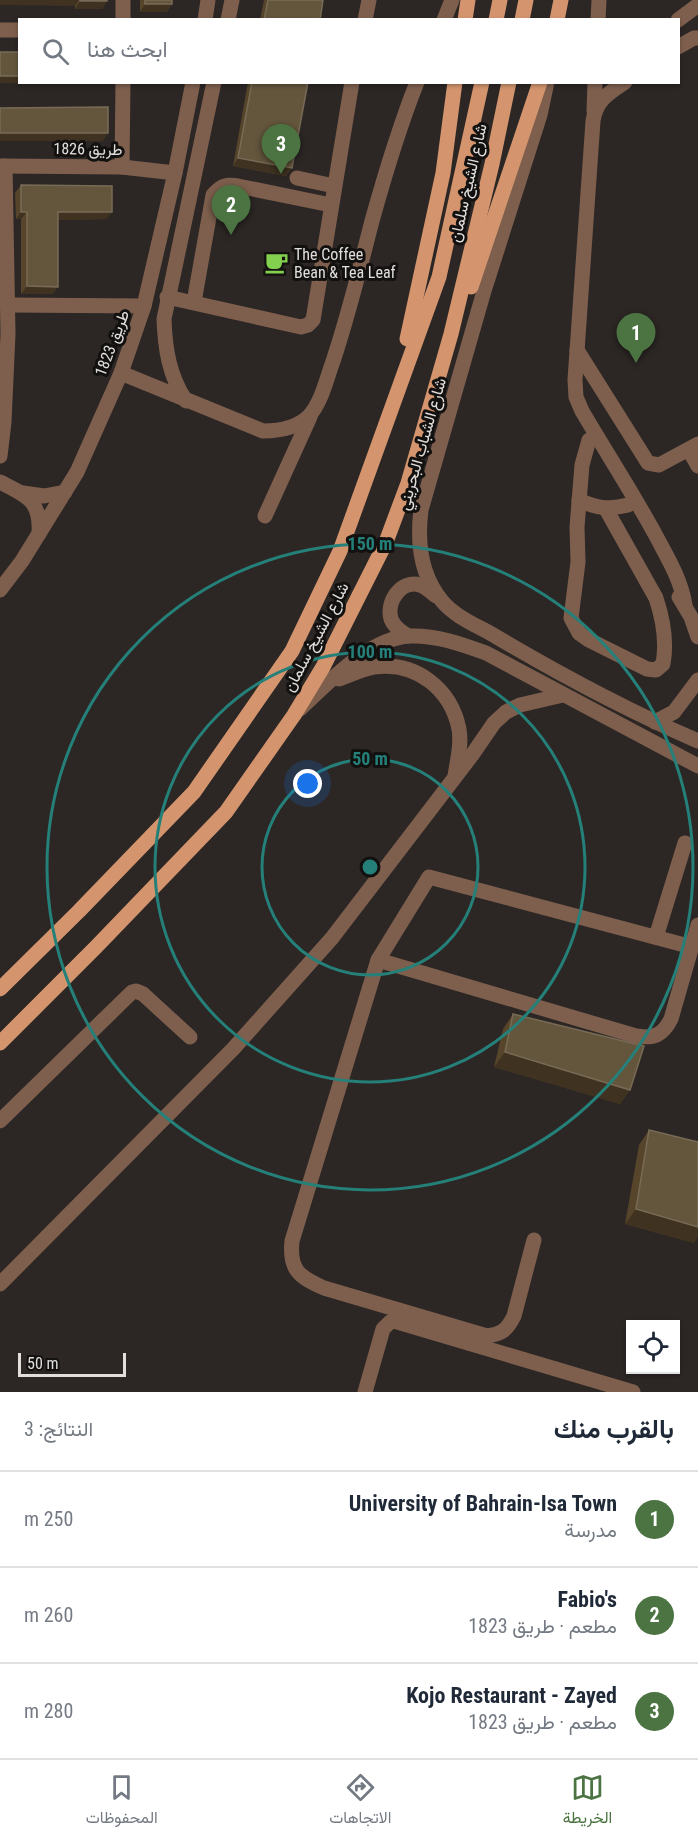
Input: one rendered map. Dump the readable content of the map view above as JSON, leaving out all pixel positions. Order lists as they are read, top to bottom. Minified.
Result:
{"streets":{"main road":["شارع الشيخ سلمان"],"street":["طريق 1826","طريق 1823","شارع الشباب البحريني"]},"crossings":[["طريق 1826","طريق 1823"]],"places":{"cafe":["The Coffee Bean & Tea Leaf"]},"scale_bar":"50 m","page":{"search":"ابحث هنا","pins":["3","2","1"],"scale":"50 m","heading":["بالقرب منك","النتائج: 3"],"list":[{"mark":"1","name":"University of Bahrain-Isa Town","note":"مدرسة","value":"250 m"},{"mark":"2","name":"Fabio's","note":"مطعم · طريق 1823","value":"260 m"},{"mark":"3","name":"Kojo Restaurant - Zayed","note":"مطعم · طريق 1823","value":"280 m"}],"nav":["الخريطة","الاتجاهات","المحفوظات"]},"rings":["150 m","100 m","50 m"]}
